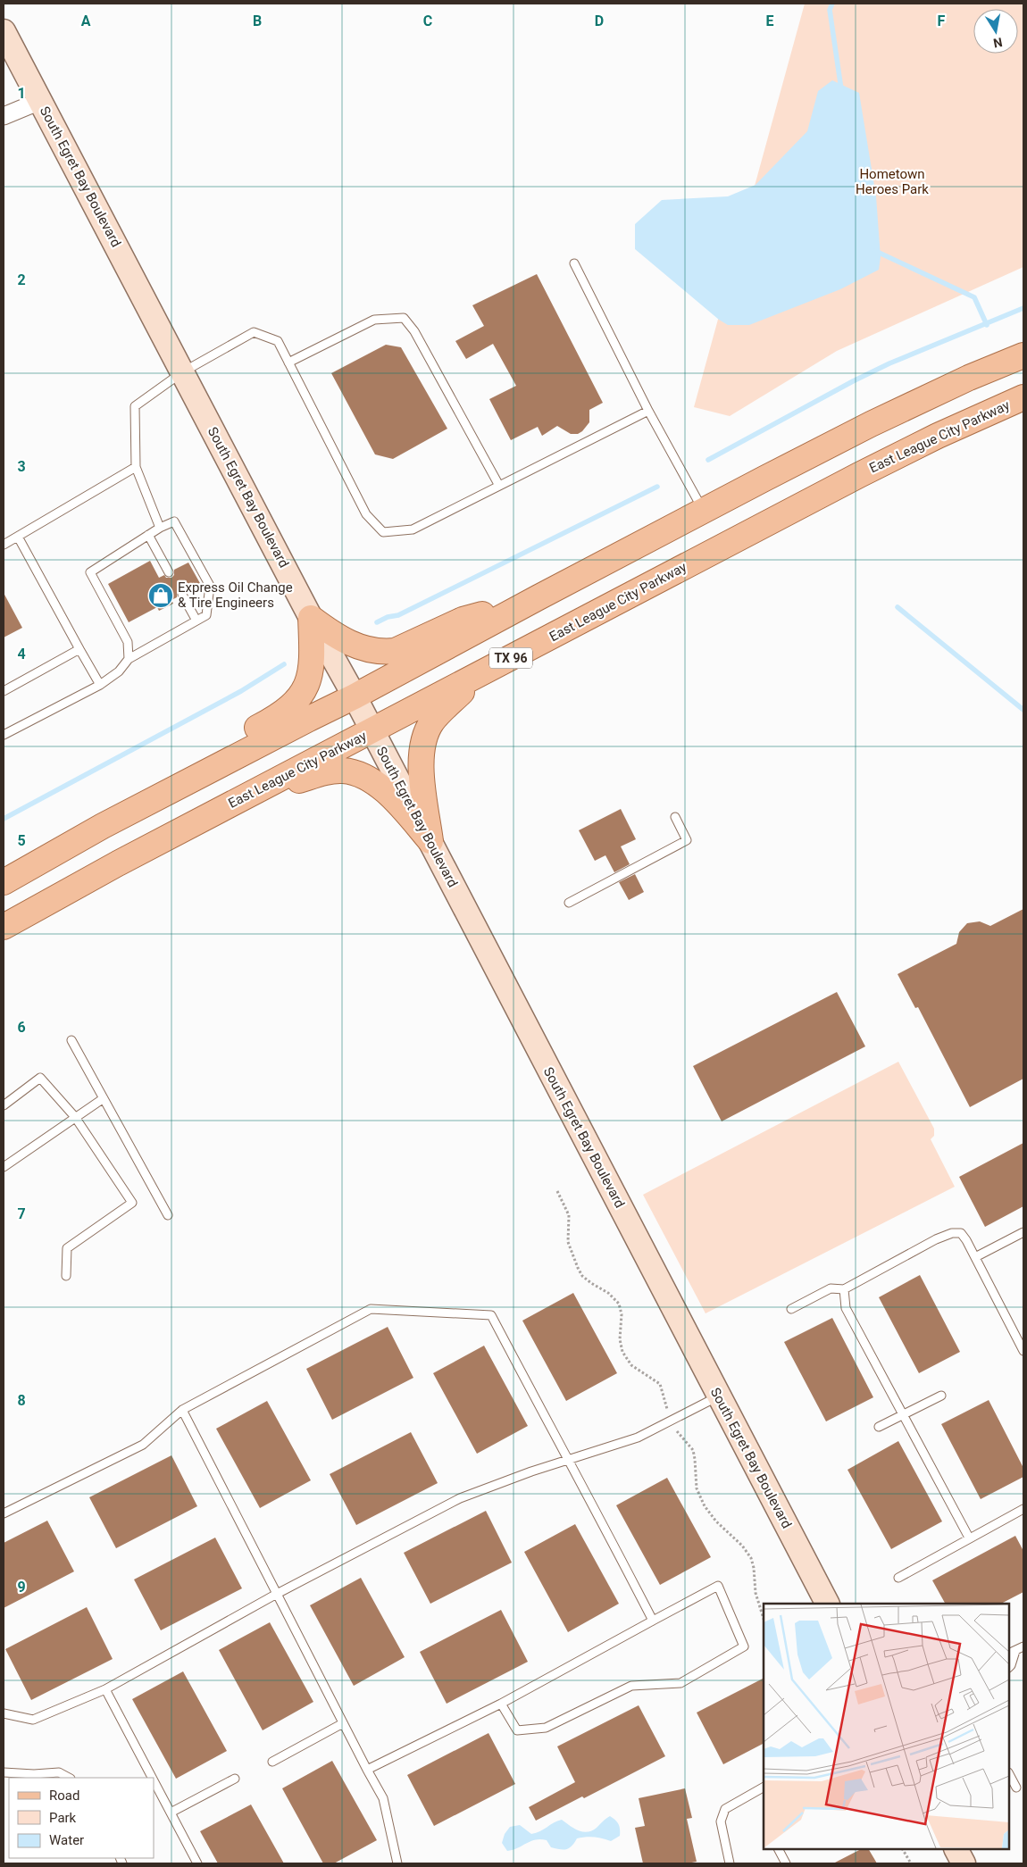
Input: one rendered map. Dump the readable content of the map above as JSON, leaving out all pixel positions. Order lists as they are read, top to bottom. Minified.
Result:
{"streets":{"main road":["South Egret Bay Boulevard","East League City Parkway","TX 96"]},"crossings":[["South Egret Bay Boulevard","East League City Parkway"]],"parks":["Hometown Heroes Park"],"places":{"shop":["Express Oil Change & Tire Engineers"]},"legend":["Road","Park","Water"],"north":"bottom","grid":{"columns":["A","B","C","D","E","F"],"rows":["1","2","3","4","5","6","7","8","9"]}}
